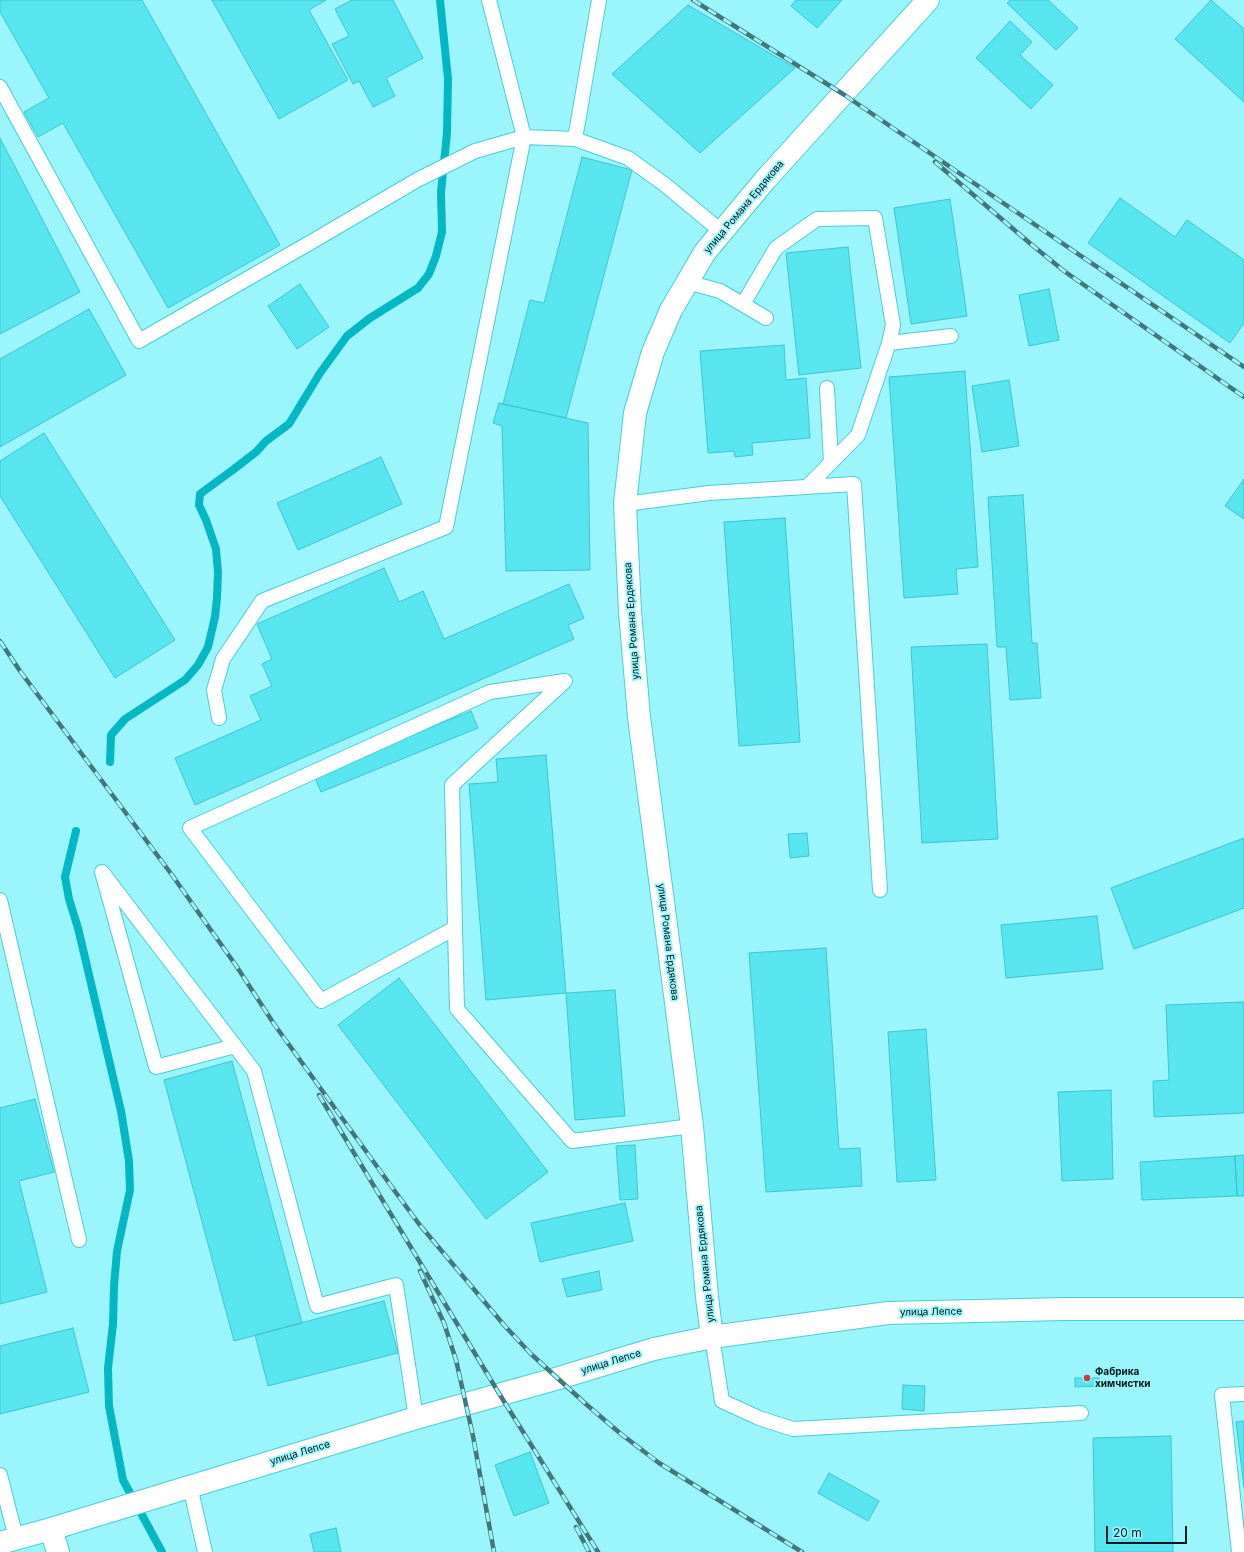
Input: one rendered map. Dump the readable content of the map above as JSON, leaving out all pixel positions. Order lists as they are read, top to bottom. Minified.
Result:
{"streets":{"street":["улица Романа Ердякова","улица Лепсе"]},"crossings":[["улица Романа Ердякова","улица Лепсе"]],"places":["Фабрика химчистки"],"scale_bar":"20 m"}
